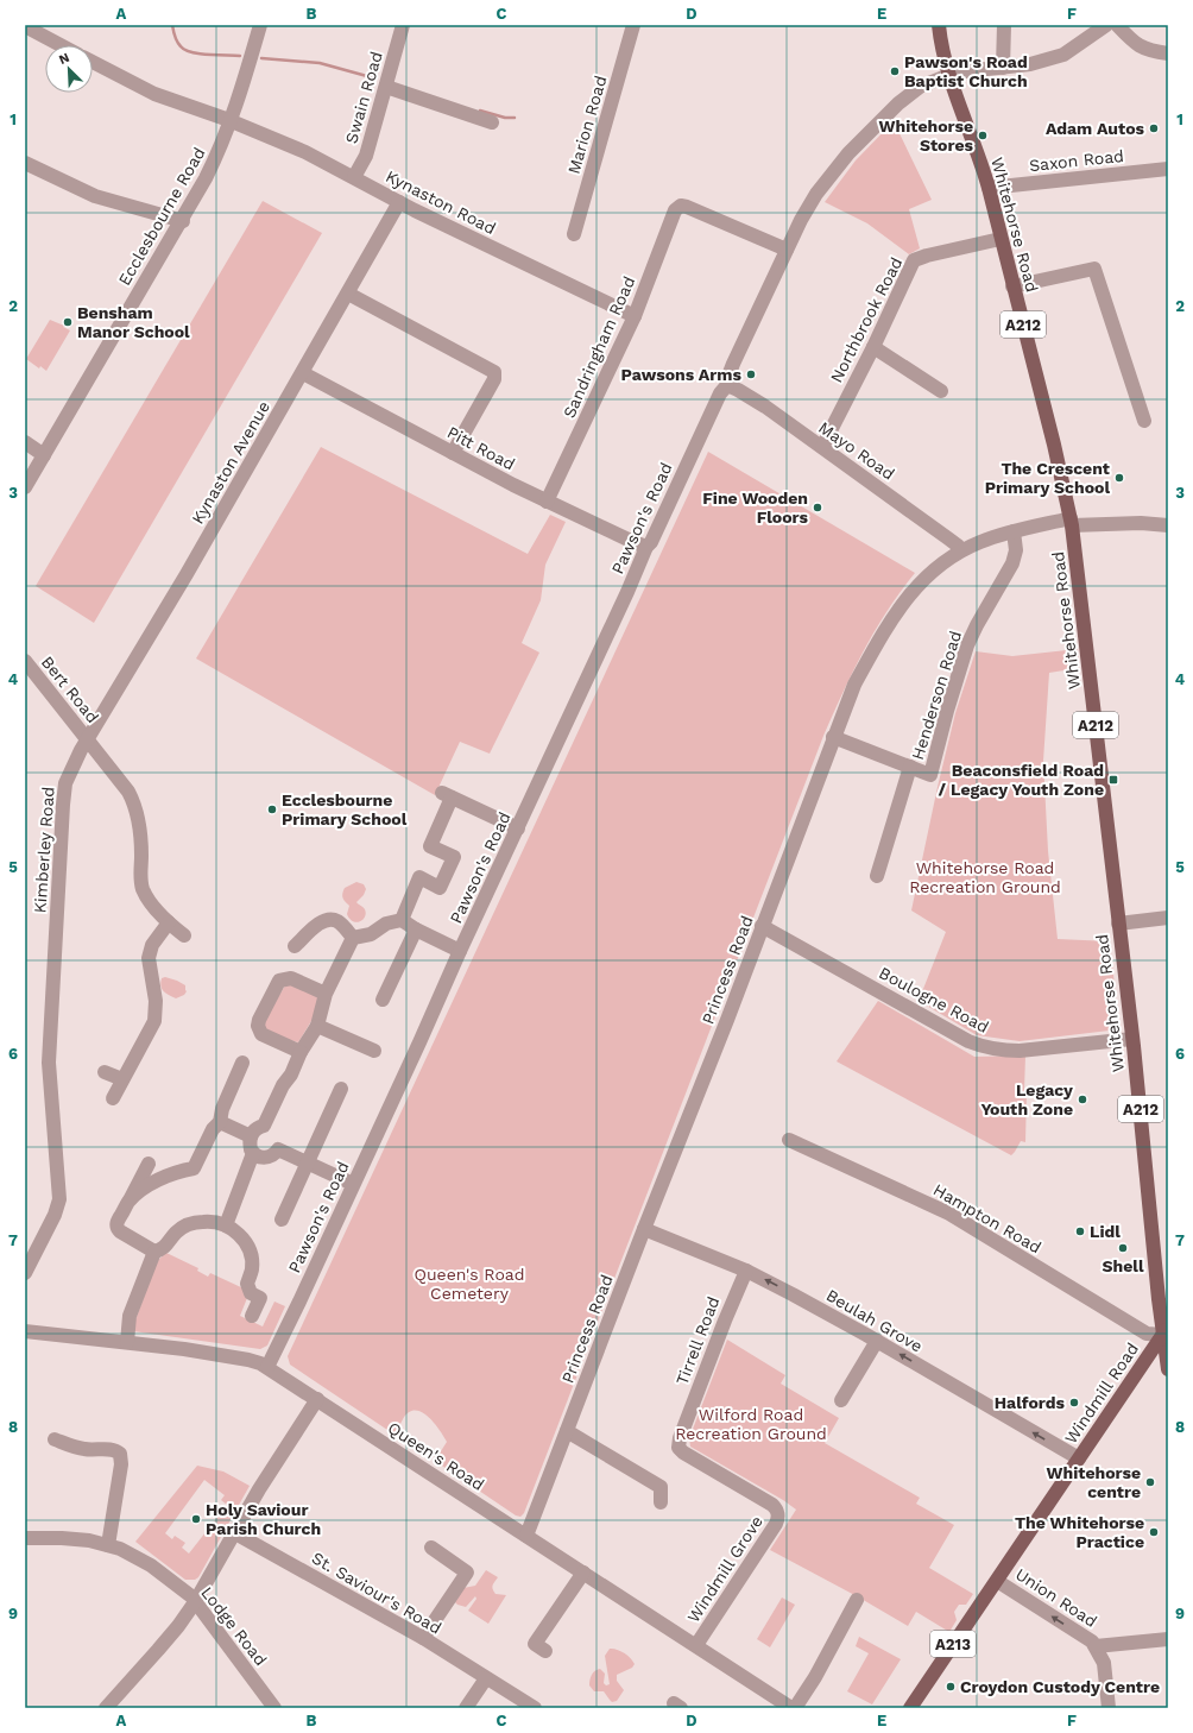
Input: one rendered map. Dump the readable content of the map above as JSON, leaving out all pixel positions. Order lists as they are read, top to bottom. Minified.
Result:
{"streets":{"main road":["Whitehorse Road","A212","Windmill Road","A213"],"street":["Swain Road","Marion Road","Saxon Road","Kynaston Road","Ecclesbourne Road","Northbrook Road","Sandringham Road","Pitt Road","Mayo Road","Kynaston Avenue","Pawson's Road","Bert Road","Henderson Road","Kimberley Road","Princess Road","Boulogne Road","Hampton Road","Beulah Grove","Tirrell Road","Queen's Road","Windmill Grove","St. Saviour's Road","Union Road","Lodge Road"]},"crossings":[["Swain Road","Kynaston Road"],["Saxon Road","Whitehorse Road"],["Kynaston Road","Ecclesbourne Road"],["Kynaston Road","Sandringham Road"],["Kynaston Road","Kynaston Avenue"],["Whitehorse Road","Northbrook Road"],["Whitehorse Road","Princess Road"],["Whitehorse Road","Boulogne Road"],["Whitehorse Road","Hampton Road"],["Whitehorse Road","Windmill Road"],["Northbrook Road","Mayo Road"],["Sandringham Road","Pitt Road"],["Sandringham Road","Pawson's Road"],["Pitt Road","Kynaston Avenue"],["Pitt Road","Pawson's Road"],["Mayo Road","Pawson's Road"],["Mayo Road","Princess Road"],["Kynaston Avenue","Bert Road"],["Kynaston Avenue","Kimberley Road"],["Pawson's Road","Queen's Road"],["Bert Road","Kimberley Road"],["Henderson Road","Princess Road"],["Princess Road","Boulogne Road"],["Princess Road","Beulah Grove"],["Princess Road","Queen's Road"],["Hampton Road","Windmill Road"],["Beulah Grove","Tirrell Road"],["Beulah Grove","Windmill Road"],["Tirrell Road","Windmill Grove"],["Windmill Road","Union Road"],["Queen's Road","Windmill Grove"]],"one_way":["Beulah Grove","Union Road"],"parks":["Whitehorse Road Recreation Ground","Queen's Road Cemetery","Wilford Road Recreation Ground"],"places":{"other":["Pawson's Road Baptist Church","Adam Autos","Whitehorse Stores","Bensham Manor School","Pawsons Arms","The Crescent Primary School","Fine Wooden Floors","Ecclesbourne Primary School","Legacy Youth Zone","Lidl","Shell","Halfords","Whitehorse centre","Holy Saviour Parish Church","The Whitehorse Practice","Croydon Custody Centre"],"transit":["Beaconsfield Road / Legacy Youth Zone"]},"north":"top left","grid":{"columns":["A","B","C","D","E","F"],"rows":["1","2","3","4","5","6","7","8","9"]}}
